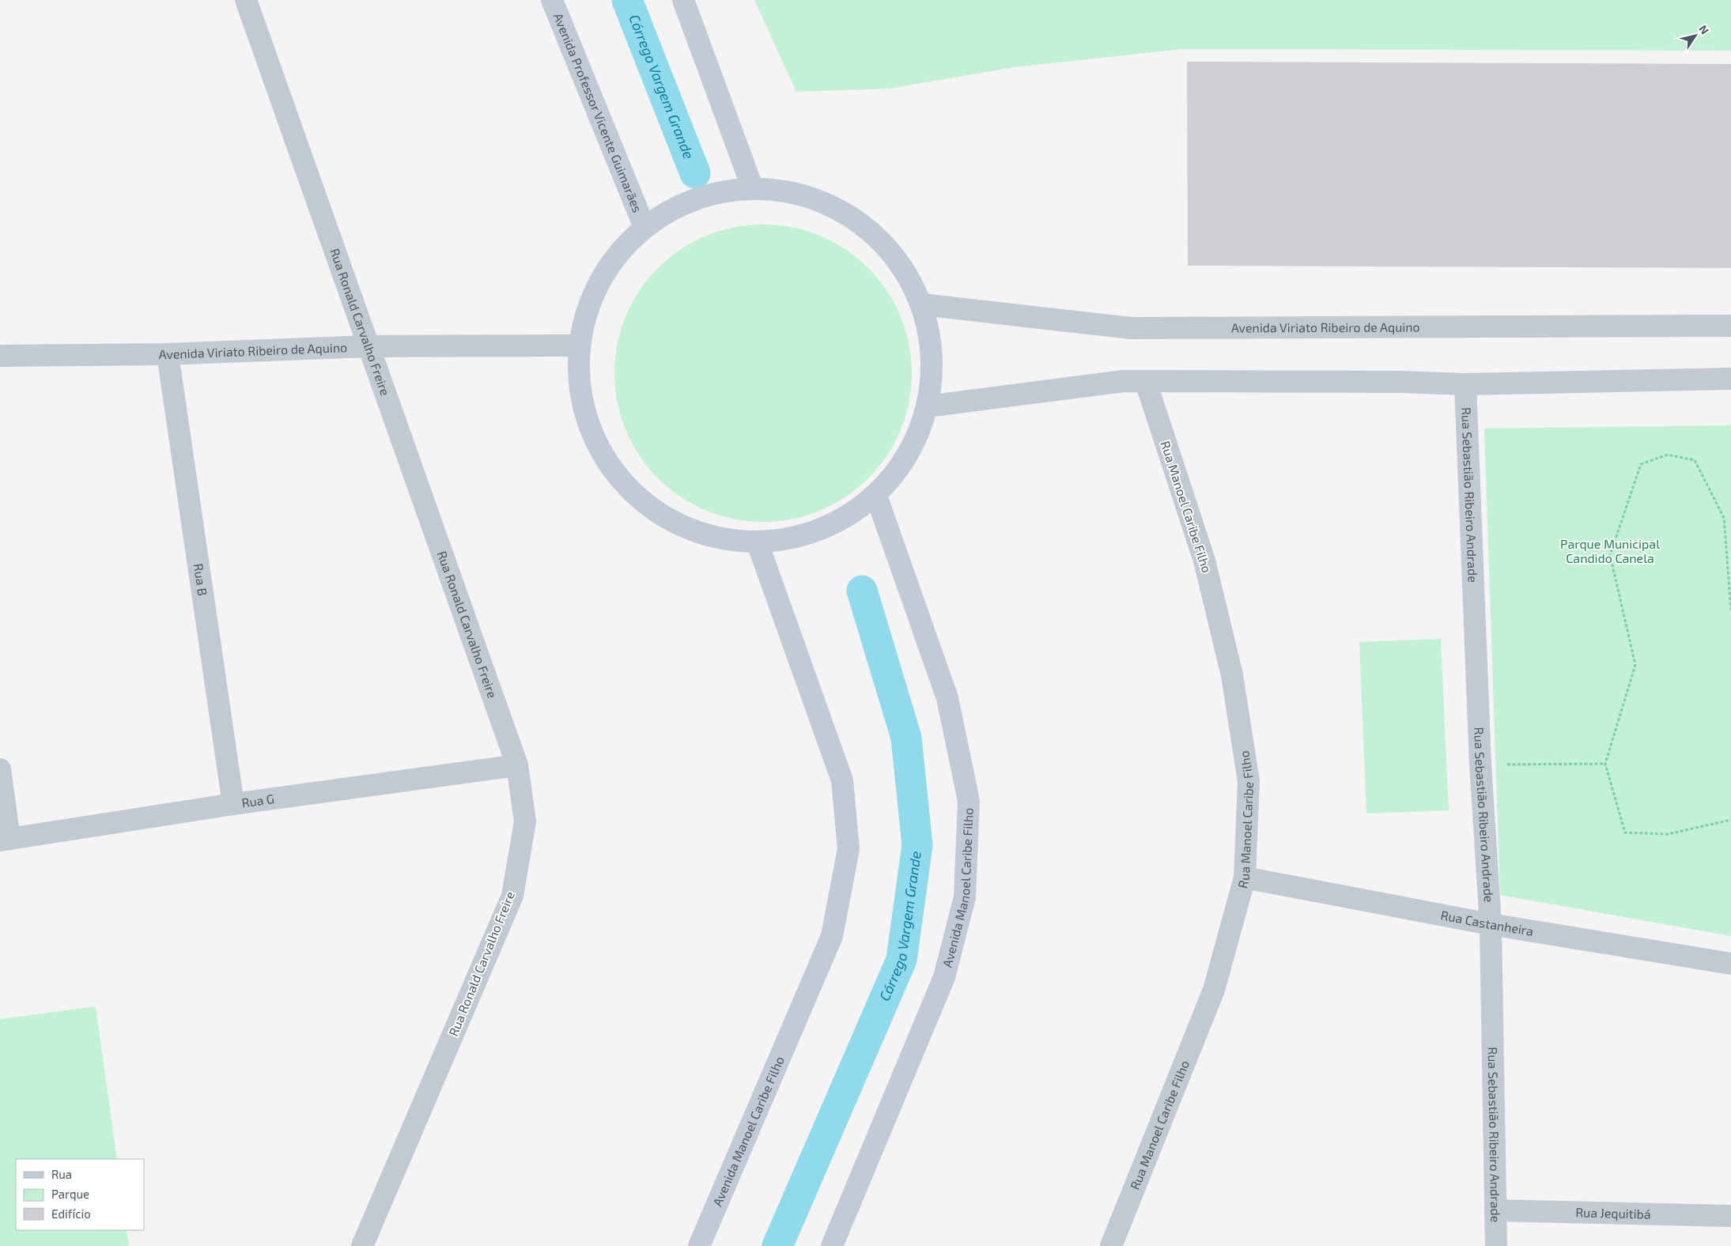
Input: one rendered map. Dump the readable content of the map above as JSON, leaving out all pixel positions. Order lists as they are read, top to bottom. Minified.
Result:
{"streets":{"main road":["Avenida Professor Vicente Guimarães","Avenida Manoel Caribe Filho"],"street":["Rua Ronald Carvalho Freire","Avenida Viriato Ribeiro de Aquino","Rua Sebastião Ribeiro Andrade","Rua Manoel Caribe Filho","Rua B","Rua G","Rua Castanheira","Rua Jequitibá"]},"crossings":[["Rua Ronald Carvalho Freire","Avenida Viriato Ribeiro de Aquino"],["Rua Ronald Carvalho Freire","Rua G"],["Avenida Viriato Ribeiro de Aquino","Rua B"],["Rua Sebastião Ribeiro Andrade","Rua Castanheira"],["Rua Sebastião Ribeiro Andrade","Rua Jequitibá"],["Rua Manoel Caribe Filho","Rua Castanheira"],["Rua B","Rua G"]],"water":["Córrego Vargem Grande"],"parks":["Parque Municipal Candido Canela"],"legend":["Rua","Parque","Edifício"],"north":"top right"}
